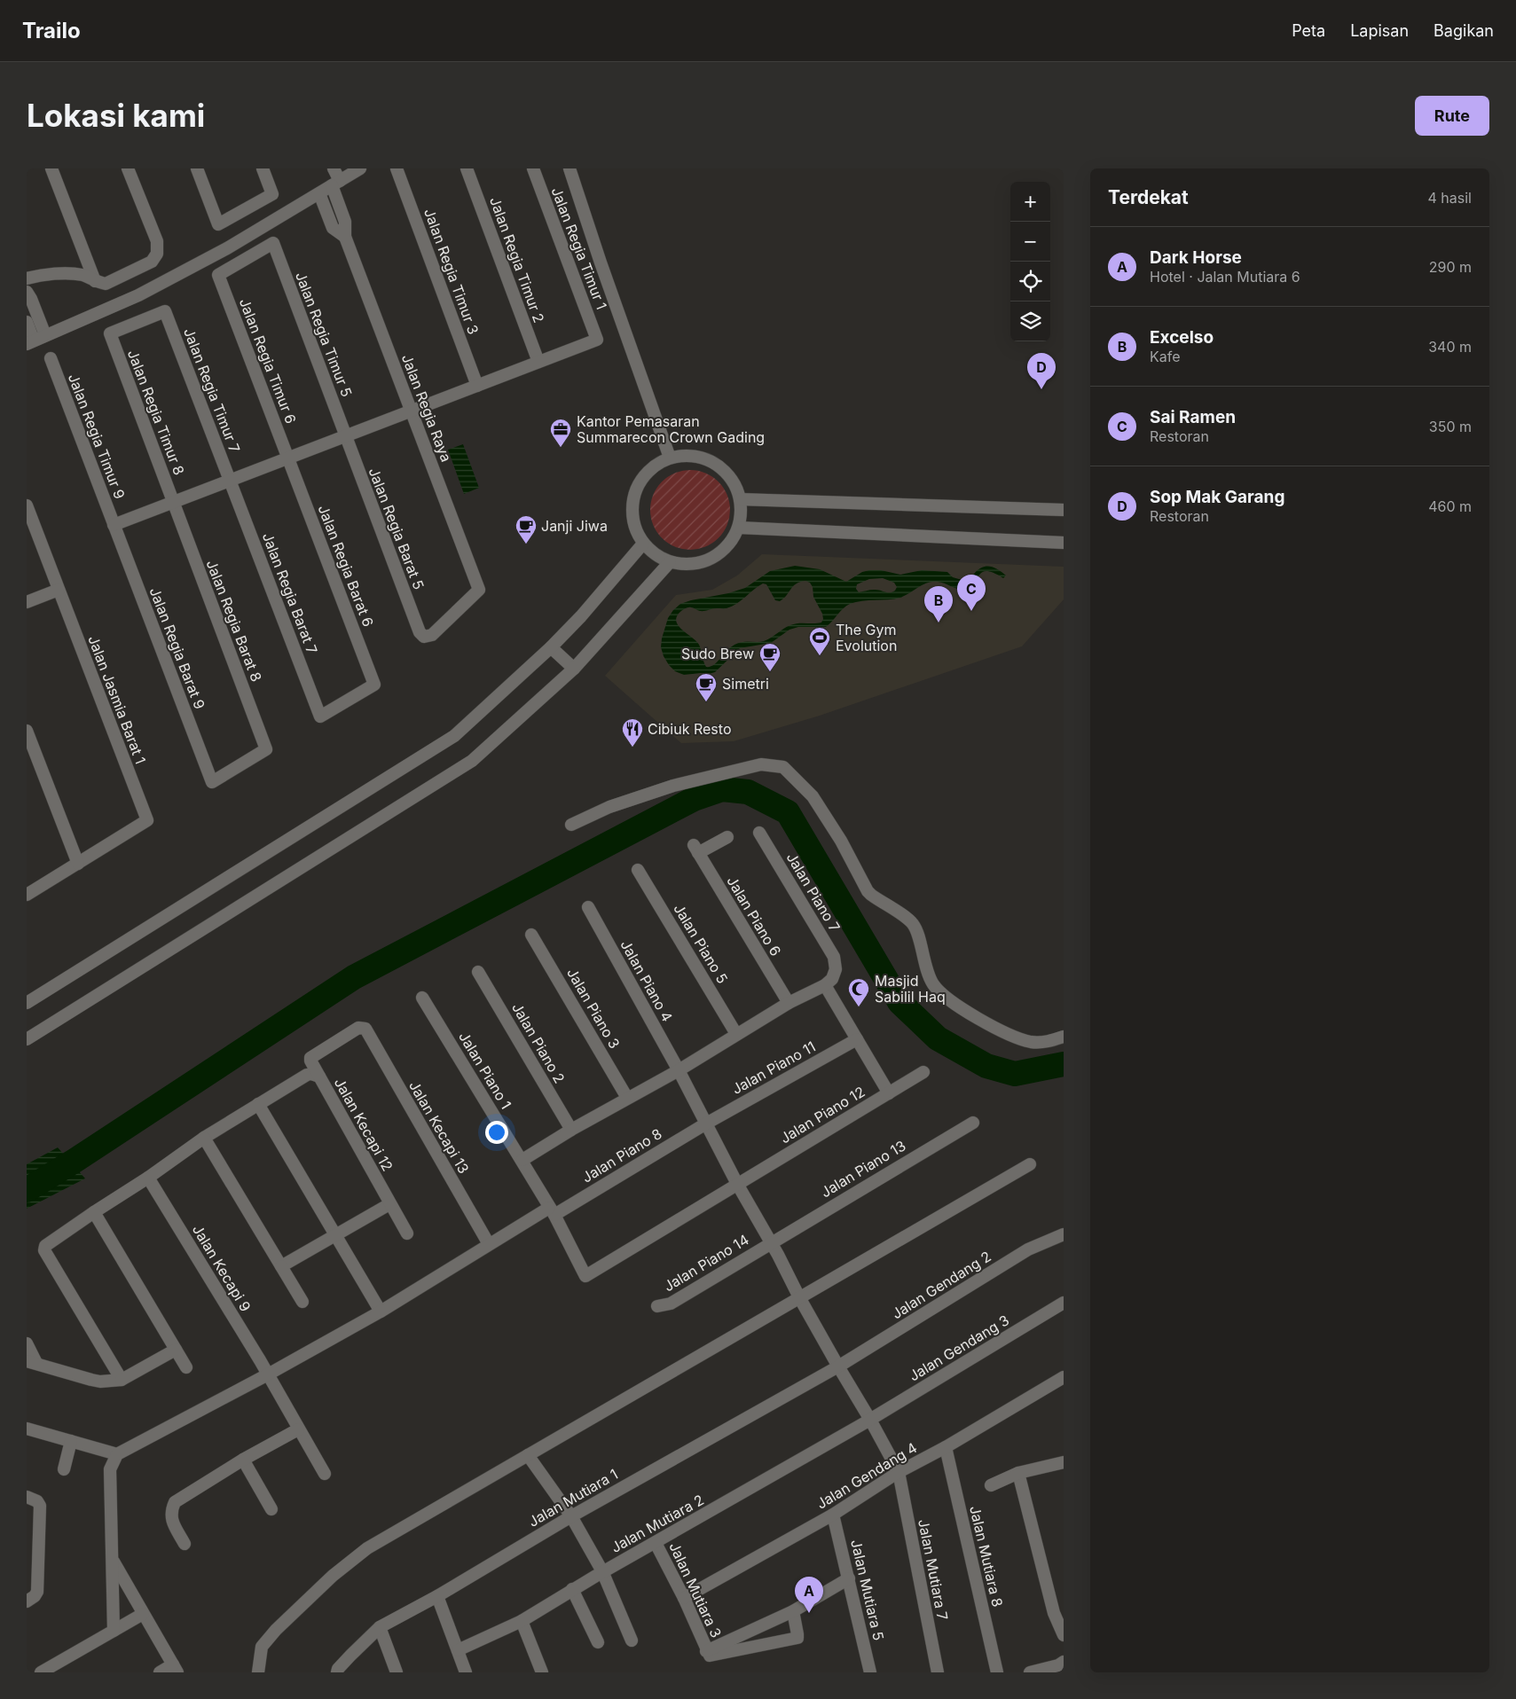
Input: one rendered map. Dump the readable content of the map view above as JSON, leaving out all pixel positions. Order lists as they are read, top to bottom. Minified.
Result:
{"streets":{"street":["Jalan Regia Timur 1","Jalan Regia Timur 2","Jalan Regia Timur 3","Jalan Regia Timur 5","Jalan Regia Timur 6","Jalan Regia Timur 7","Jalan Regia Raya","Jalan Regia Timur 8","Jalan Regia Timur 9","Jalan Regia Barat 5","Jalan Regia Barat 6","Jalan Regia Barat 7","Jalan Regia Barat 8","Jalan Regia Barat 9","Jalan Jasmia Barat 1","Jalan Piano 7","Jalan Piano 6","Jalan Piano 5","Jalan Piano 4","Jalan Piano 3","Jalan Piano 2","Jalan Piano 11","Jalan Piano 1","Jalan Piano 12","Jalan Kecapi 12","Jalan Kecapi 13","Jalan Piano 8","Jalan Piano 13","Jalan Piano 14","Jalan Kecapi 9","Jalan Gendang 2","Jalan Gendang 3","Jalan Gendang 4","Jalan Mutiara 1","Jalan Mutiara 2","Jalan Mutiara 8","Jalan Mutiara 7","Jalan Mutiara 3","Jalan Mutiara 5"]},"crossings":[["Jalan Regia Timur 1","Jalan Regia Timur 2"],["Jalan Regia Timur 5","Jalan Regia Timur 6"],["Jalan Regia Timur 5","Jalan Regia Barat 5"],["Jalan Regia Timur 6","Jalan Regia Barat 6"],["Jalan Regia Timur 7","Jalan Regia Timur 8"],["Jalan Regia Timur 7","Jalan Regia Barat 7"],["Jalan Regia Raya","Jalan Regia Barat 5"],["Jalan Regia Timur 8","Jalan Regia Barat 8"],["Jalan Regia Timur 9","Jalan Regia Barat 9"],["Jalan Regia Barat 6","Jalan Regia Barat 7"],["Jalan Regia Barat 8","Jalan Regia Barat 9"],["Jalan Piano 4","Jalan Piano 11"],["Jalan Piano 4","Jalan Piano 12"],["Jalan Piano 4","Jalan Piano 8"],["Jalan Piano 4","Jalan Piano 13"],["Jalan Piano 4","Jalan Piano 14"],["Jalan Piano 4","Jalan Mutiara 7"],["Jalan Piano 11","Jalan Piano 8"],["Jalan Piano 1","Jalan Piano 12"],["Jalan Piano 1","Jalan Piano 8"],["Jalan Piano 12","Jalan Piano 8"],["Jalan Kecapi 12","Jalan Kecapi 13"],["Jalan Kecapi 12","Jalan Kecapi 9"],["Jalan Kecapi 13","Jalan Piano 8"],["Jalan Piano 8","Jalan Kecapi 9"],["Jalan Piano 13","Jalan Piano 14"],["Jalan Gendang 2","Jalan Mutiara 1"],["Jalan Gendang 2","Jalan Mutiara 7"],["Jalan Gendang 3","Jalan Mutiara 2"],["Jalan Gendang 3","Jalan Mutiara 7"],["Jalan Gendang 4","Jalan Mutiara 8"],["Jalan Gendang 4","Jalan Mutiara 7"],["Jalan Gendang 4","Jalan Mutiara 3"],["Jalan Gendang 4","Jalan Mutiara 5"],["Jalan Mutiara 1","Jalan Mutiara 7"],["Jalan Mutiara 2","Jalan Mutiara 7"],["Jalan Mutiara 2","Jalan Mutiara 3"]],"places":{"office":["Kantor Pemasaran Summarecon Crown Gading"],"cafe":["Janji Jiwa","Sudo Brew","Simetri"],"sports":["The Gym Evolution"],"restaurant":["Cibiuk Resto"],"mosque":["Masjid Sabilil Haq"]},"page":{"header":"Trailo","nav":["Peta","Lapisan","Bagikan"],"buttons":"Rute","title":"Lokasi kami","heading":["Terdekat","4 hasil"],"map_buttons":["+","−"],"list":[{"mark":"A","name":"Dark Horse","note":"Hotel · Jalan Mutiara 6","value":"290 m"},{"mark":"B","name":"Excelso","note":"Kafe","value":"340 m"},{"mark":"C","name":"Sai Ramen","note":"Restoran","value":"350 m"},{"mark":"D","name":"Sop Mak Garang","note":"Restoran","value":"460 m"}],"pins":["D","C","B","A"]}}
